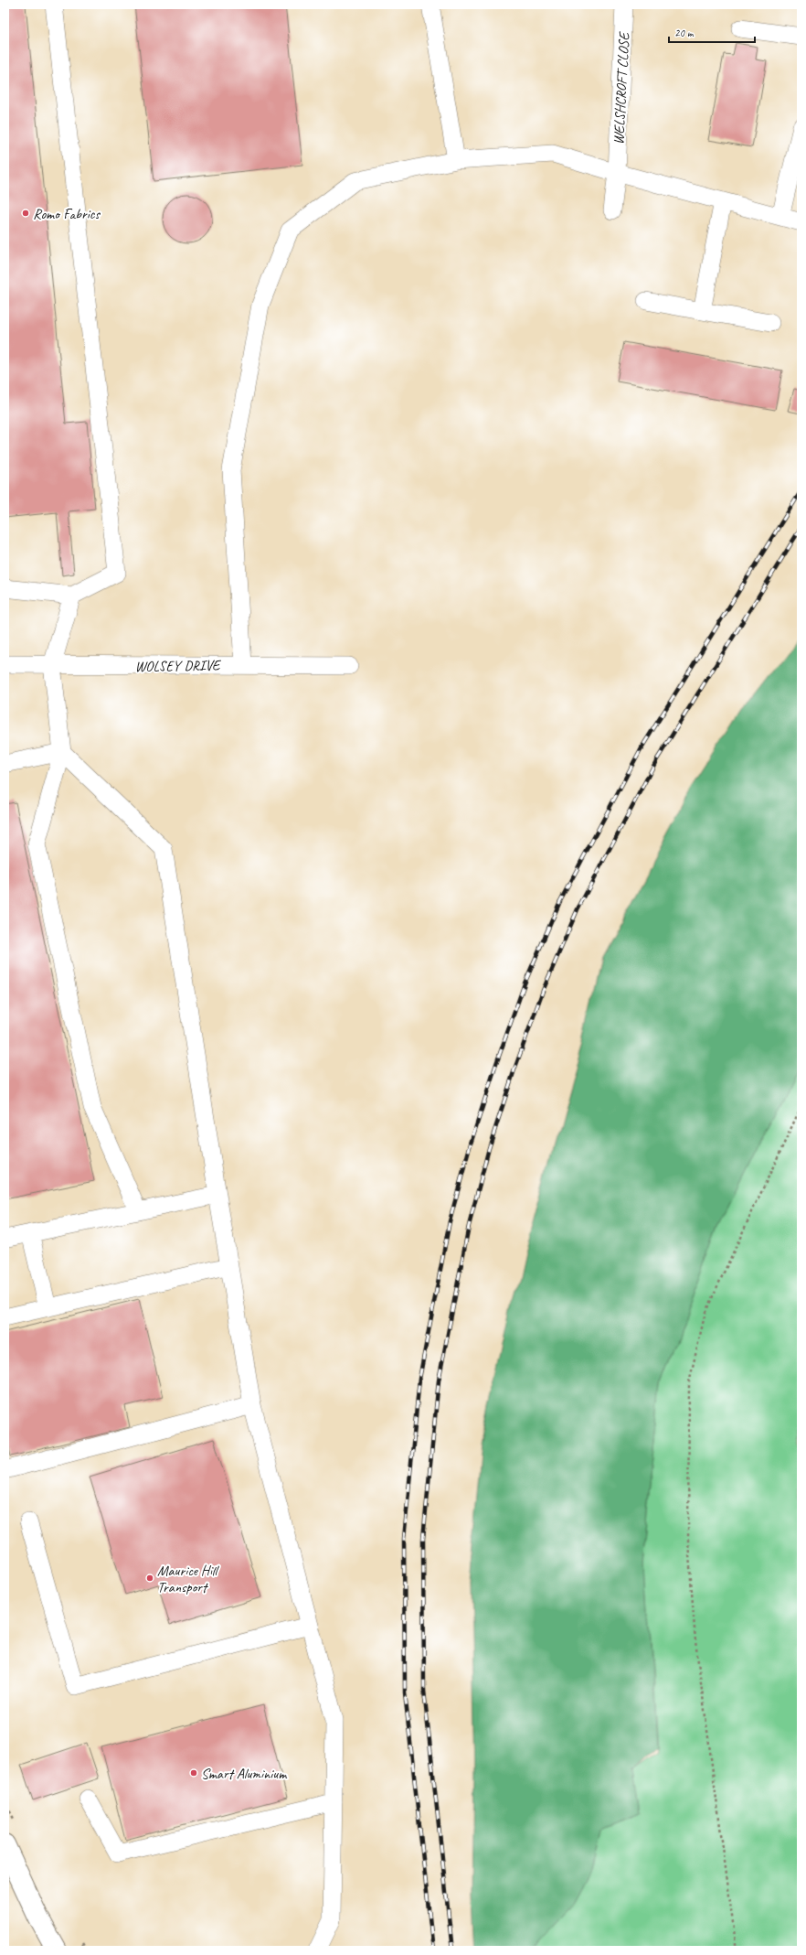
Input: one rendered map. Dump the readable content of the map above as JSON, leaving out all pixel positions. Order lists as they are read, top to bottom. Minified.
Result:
{"streets":{"lane":["WELSHCROFT CLOSE","WOLSEY DRIVE"]},"places":["Romo Fabrics","Maurice Hill Transport","Smart Aluminium"],"scale_bar":"20 m"}
